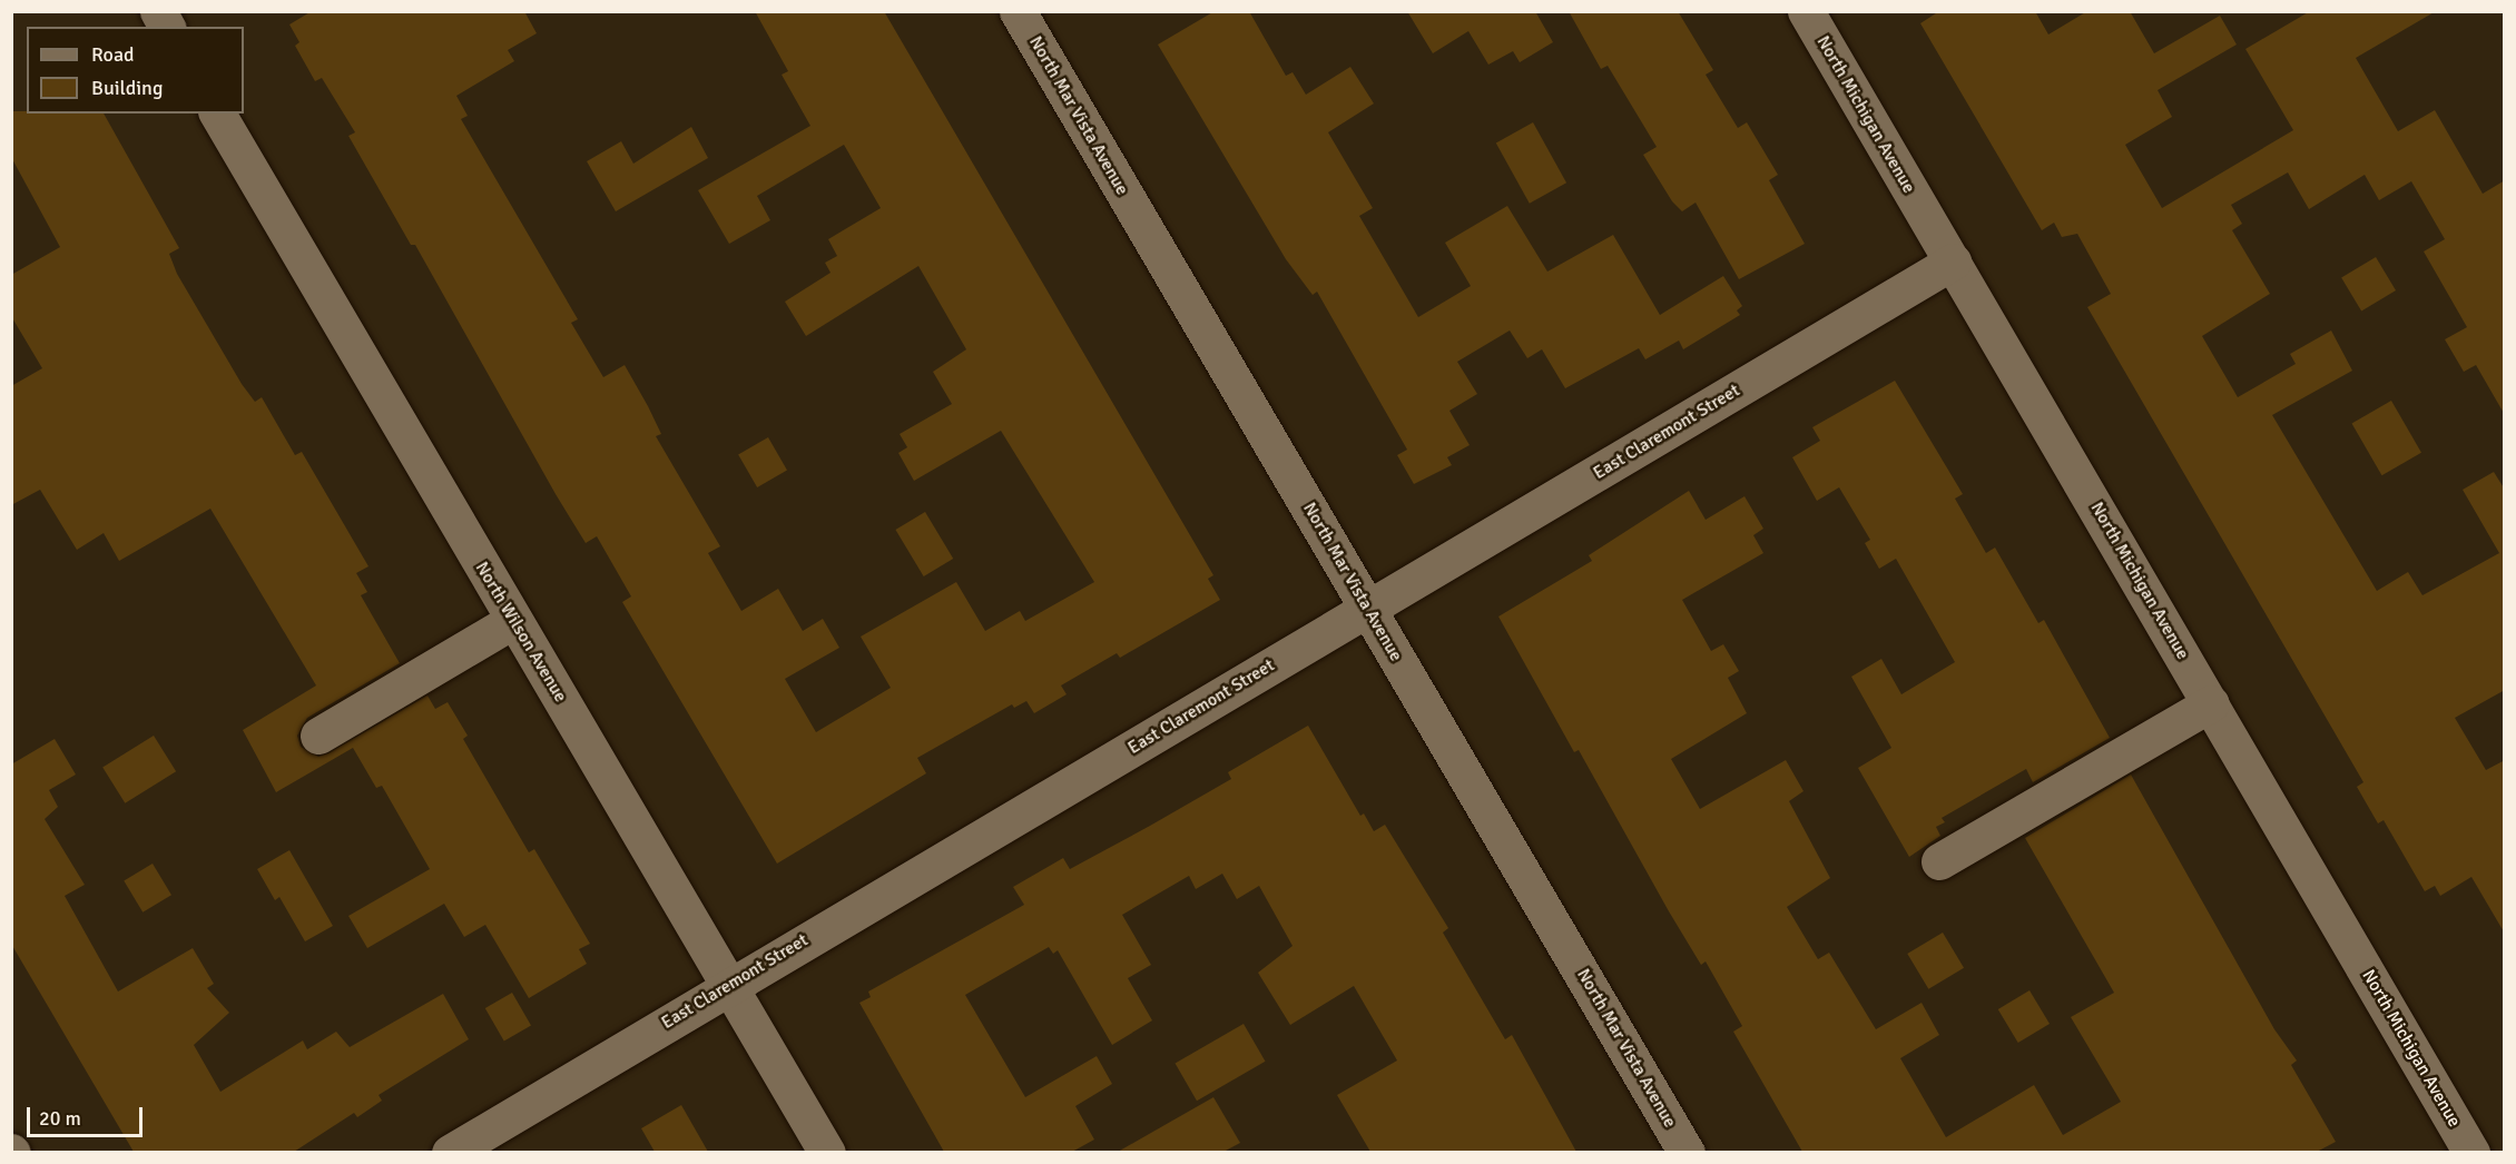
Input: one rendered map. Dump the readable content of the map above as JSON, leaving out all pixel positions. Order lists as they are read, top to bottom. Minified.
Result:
{"streets":{"street":["North Michigan Avenue","North Mar Vista Avenue","East Claremont Street","North Wilson Avenue"]},"crossings":[["North Michigan Avenue","East Claremont Street"],["North Mar Vista Avenue","East Claremont Street"],["East Claremont Street","North Wilson Avenue"]],"legend":["Road","Building"],"scale_bar":"20 m"}
